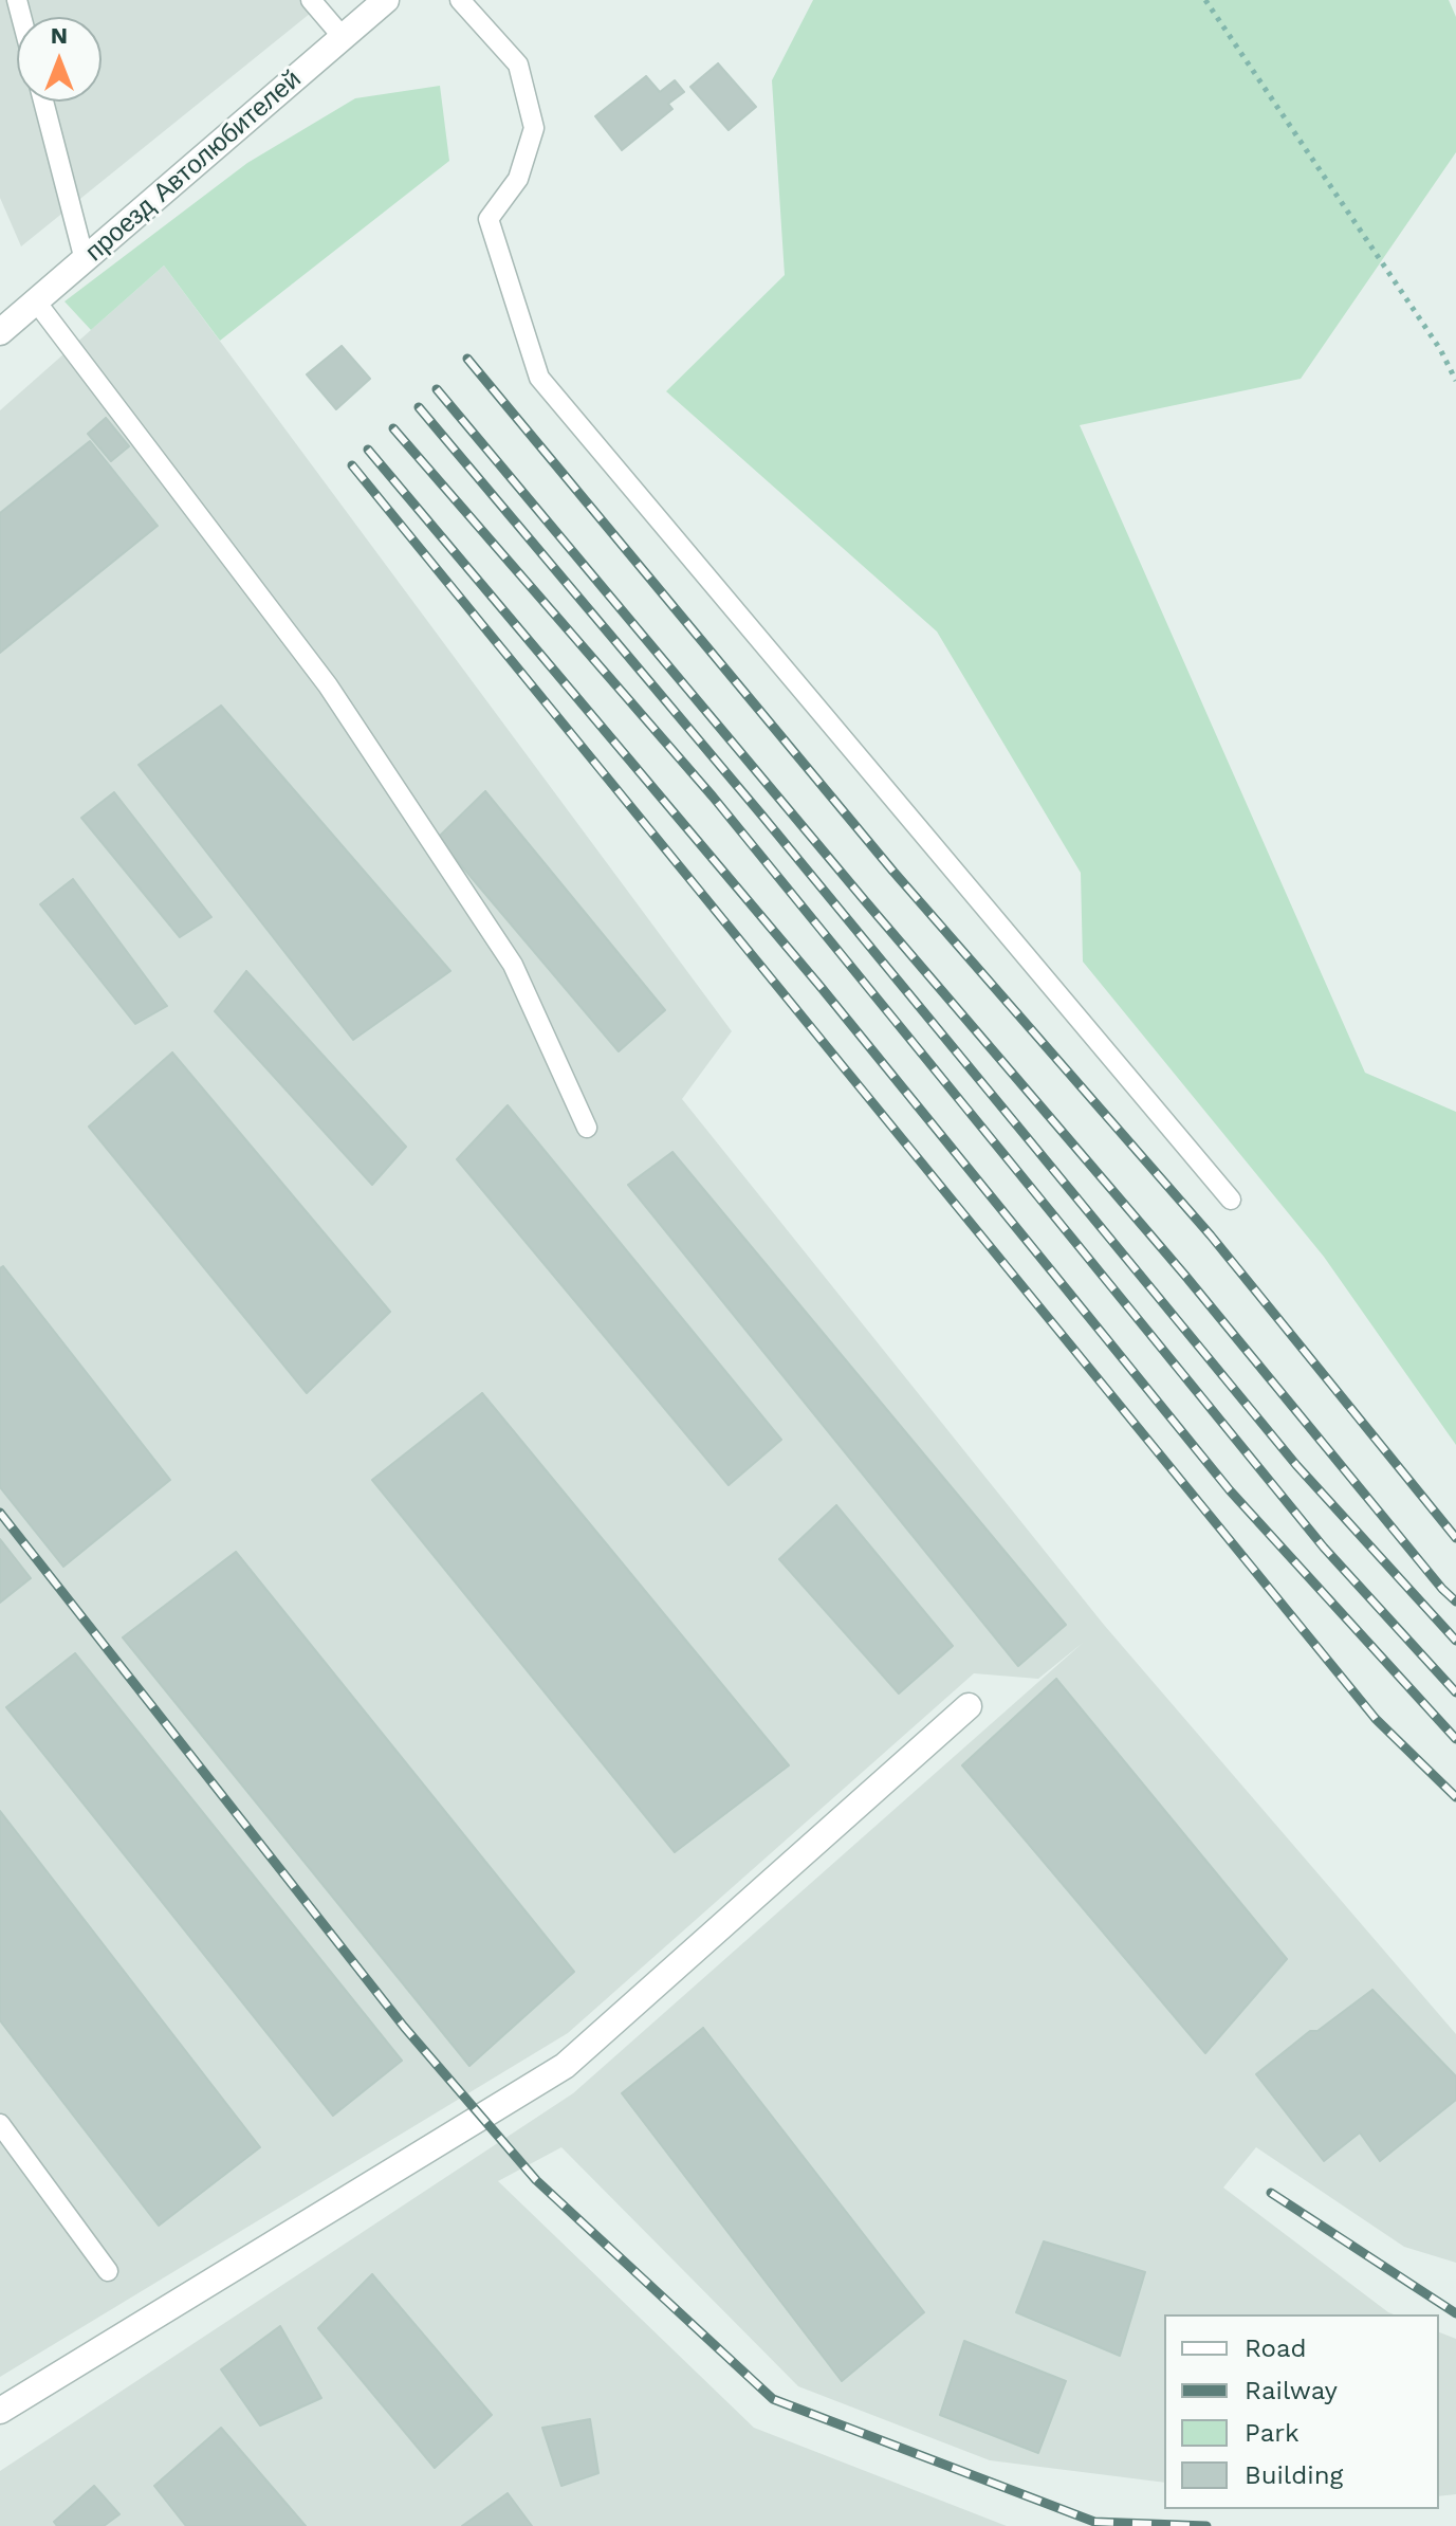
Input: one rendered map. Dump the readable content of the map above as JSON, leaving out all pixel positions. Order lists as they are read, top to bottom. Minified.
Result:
{"streets":{"street":["проезд Автолюбителей"]},"legend":["Road","Railway","Park","Building"],"north":"top"}
